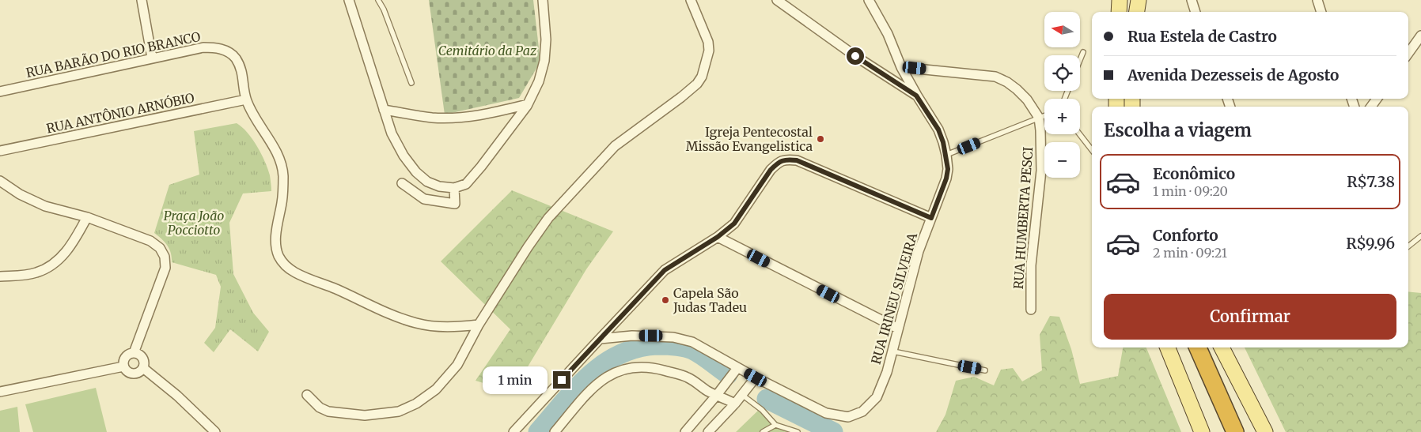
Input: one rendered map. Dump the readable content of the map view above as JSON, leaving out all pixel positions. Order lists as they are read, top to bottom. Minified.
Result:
{"streets":{"street":["RUA BARÃO DO RIO BRANCO","RUA ANTÔNIO ARNÓBIO","RUA HUMBERTA PESCI","RUA IRINEU SILVEIRA"]},"crossings":[["RUA BARÃO DO RIO BRANCO","RUA ANTÔNIO ARNÓBIO"],["RUA HUMBERTA PESCI","RUA IRINEU SILVEIRA"]],"parks":["Cemitário da Paz","Praça João Pocciotto"],"places":["Igreja Pentecostal Missão Evangelistica","Capela São Judas Tadeu"],"north":"left","page":{"map_buttons":["+","−"],"banner":["Rua Estela de Castro","Avenida Dezesseis de Agosto"],"heading":"Escolha a viagem","list":[{"name":"Econômico","note":"1 min · 09:20","value":"R$7.38"},{"name":"Conforto","note":"2 min · 09:21","value":"R$9.96"}],"buttons":"Confirmar","bubble":"1 min"}}
